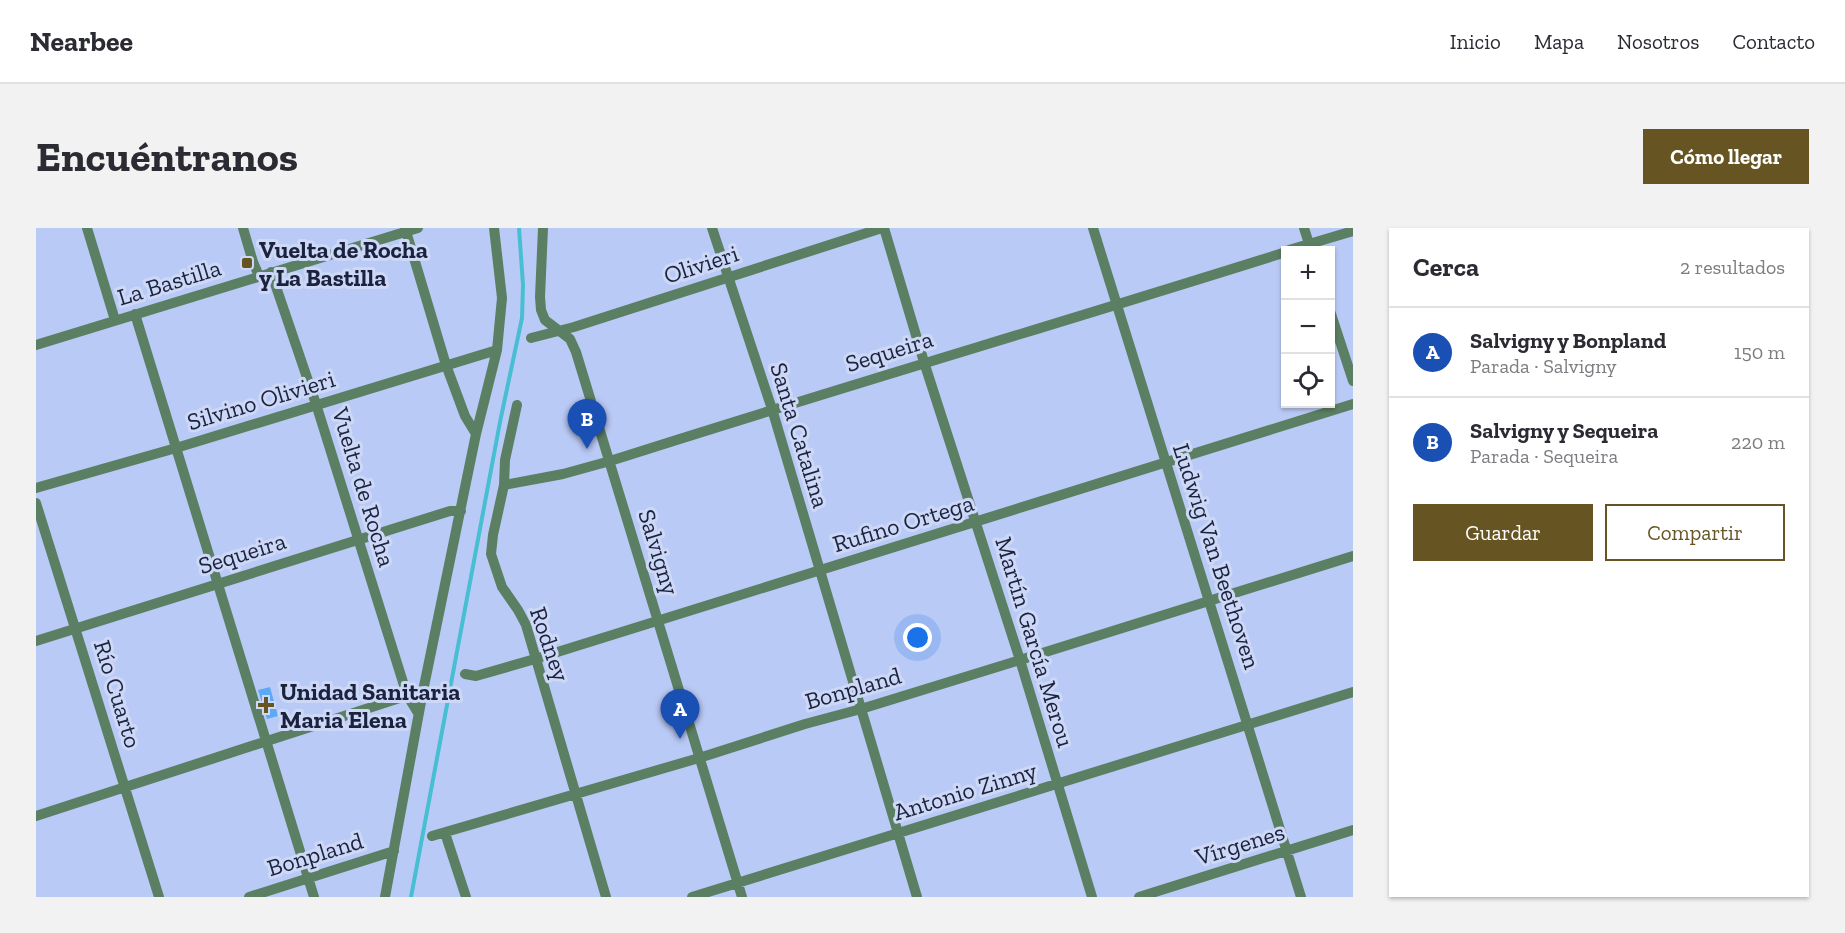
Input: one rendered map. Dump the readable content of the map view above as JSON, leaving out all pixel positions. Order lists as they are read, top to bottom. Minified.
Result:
{"streets":{"street":["Olivieri","La Bastilla","Sequeira","Silvino Olivieri","Santa Catalina","Vuelta de Rocha","Rufino Ortega","Salvigny","Ludwig Van Beethoven","Martín García Merou","Rodney","Bonpland","Río Cuarto","Antonio Zinny","Vírgenes"]},"crossings":[["Olivieri","Santa Catalina"],["Olivieri","Salvigny"],["Olivieri","Martín García Merou"],["La Bastilla","Vuelta de Rocha"],["Sequeira","Santa Catalina"],["Sequeira","Vuelta de Rocha"],["Sequeira","Salvigny"],["Sequeira","Ludwig Van Beethoven"],["Sequeira","Martín García Merou"],["Sequeira","Rodney"],["Sequeira","Río Cuarto"],["Silvino Olivieri","Vuelta de Rocha"],["Santa Catalina","Rufino Ortega"],["Santa Catalina","Bonpland"],["Santa Catalina","Antonio Zinny"],["Rufino Ortega","Salvigny"],["Rufino Ortega","Ludwig Van Beethoven"],["Rufino Ortega","Martín García Merou"],["Rufino Ortega","Rodney"],["Salvigny","Bonpland"],["Salvigny","Antonio Zinny"],["Ludwig Van Beethoven","Bonpland"],["Ludwig Van Beethoven","Antonio Zinny"],["Ludwig Van Beethoven","Vírgenes"],["Martín García Merou","Bonpland"],["Martín García Merou","Antonio Zinny"],["Rodney","Bonpland"]],"places":{"transit":["Vuelta de Rocha y La Bastilla"],"health":["Unidad Sanitaria Maria Elena"]},"page":{"header":"Nearbee","nav":["Inicio","Mapa","Nosotros","Contacto"],"buttons":["Cómo llegar",["Guardar","Compartir"]],"title":"Encuéntranos","heading":["Cerca","2 resultados"],"map_buttons":["+","−"],"list":[{"mark":"A","name":"Salvigny y Bonpland","note":"Parada · Salvigny","value":"150 m"},{"mark":"B","name":"Salvigny y Sequeira","note":"Parada · Sequeira","value":"220 m"}],"pins":["B","A"]}}
